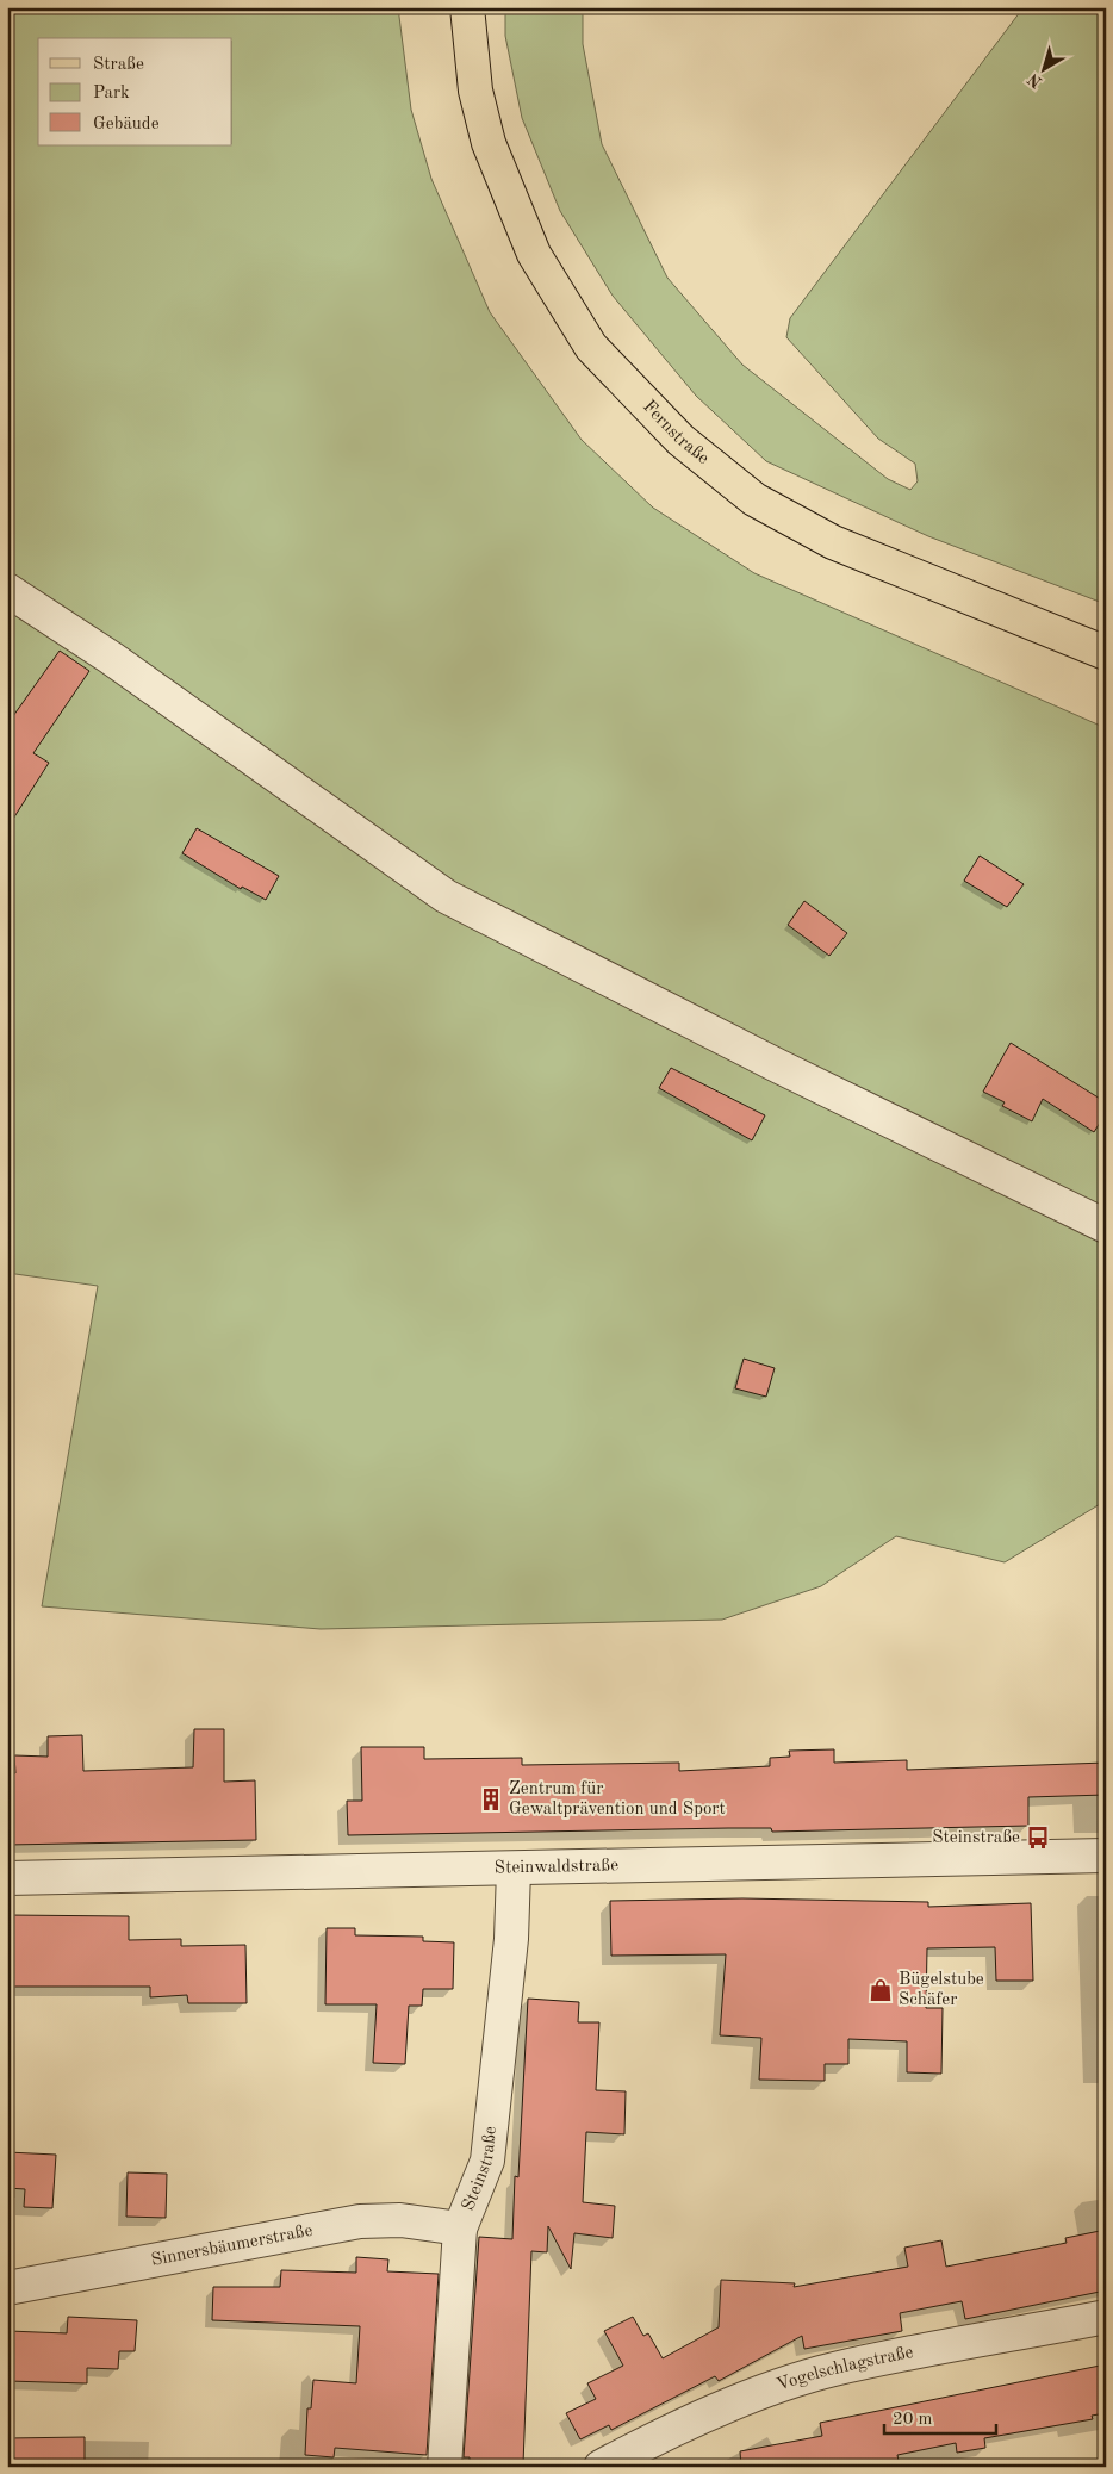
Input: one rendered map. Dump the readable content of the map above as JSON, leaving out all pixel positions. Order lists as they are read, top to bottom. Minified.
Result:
{"streets":{"main road":["Fernstraße"],"street":["Steinwaldstraße","Steinstraße","Sinnersbäumerstraße","Vogelschlagstraße"]},"crossings":[["Steinwaldstraße","Steinstraße"],["Steinstraße","Sinnersbäumerstraße"]],"places":{"building":["Zentrum für Gewaltprävention und Sport"],"bus stop":["Steinstraße"],"shop":["Bügelstube Schäfer"]},"legend":["Straße","Park","Gebäude"],"scale_bar":"20 m","north":"bottom left"}
